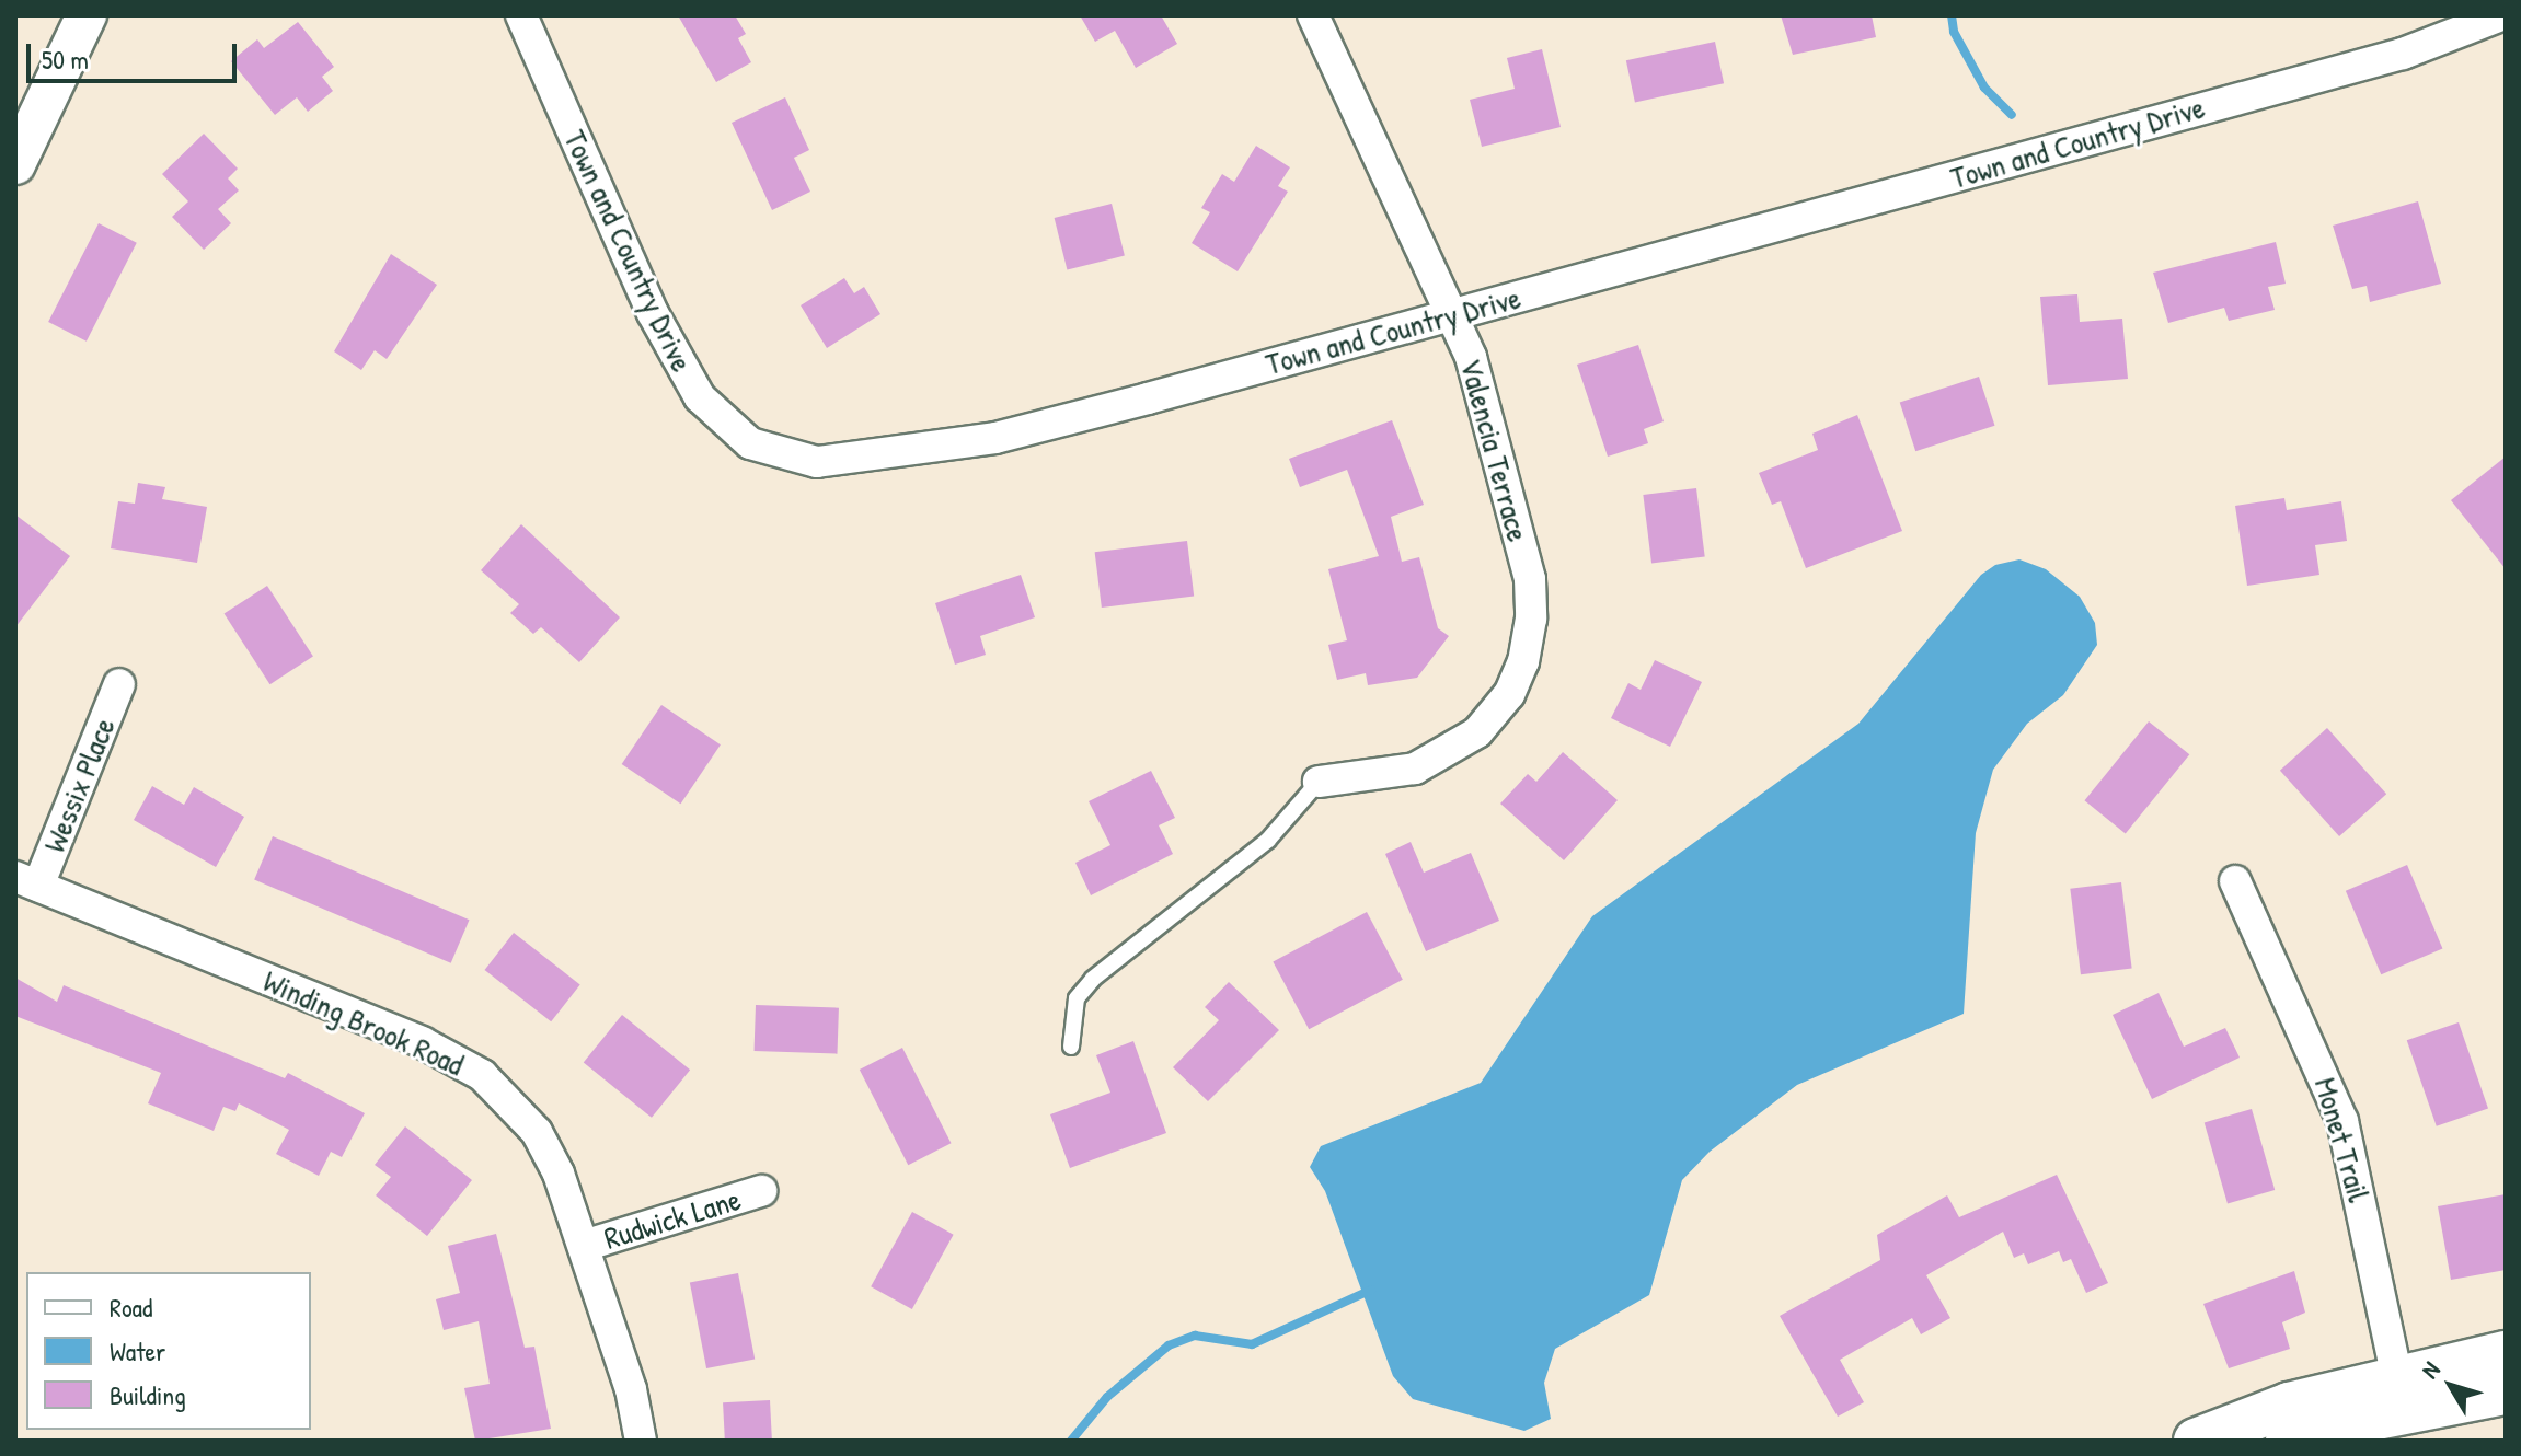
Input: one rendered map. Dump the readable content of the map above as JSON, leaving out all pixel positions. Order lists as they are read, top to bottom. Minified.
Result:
{"streets":{"street":["Town and Country Drive","Valencia Terrace","Wessix Place","Winding Brook Road","Monet Trail","Rudwick Lane"]},"crossings":[["Town and Country Drive","Valencia Terrace"],["Wessix Place","Winding Brook Road"],["Winding Brook Road","Rudwick Lane"]],"legend":["Road","Water","Building"],"scale_bar":"50 m","north":"top left"}
